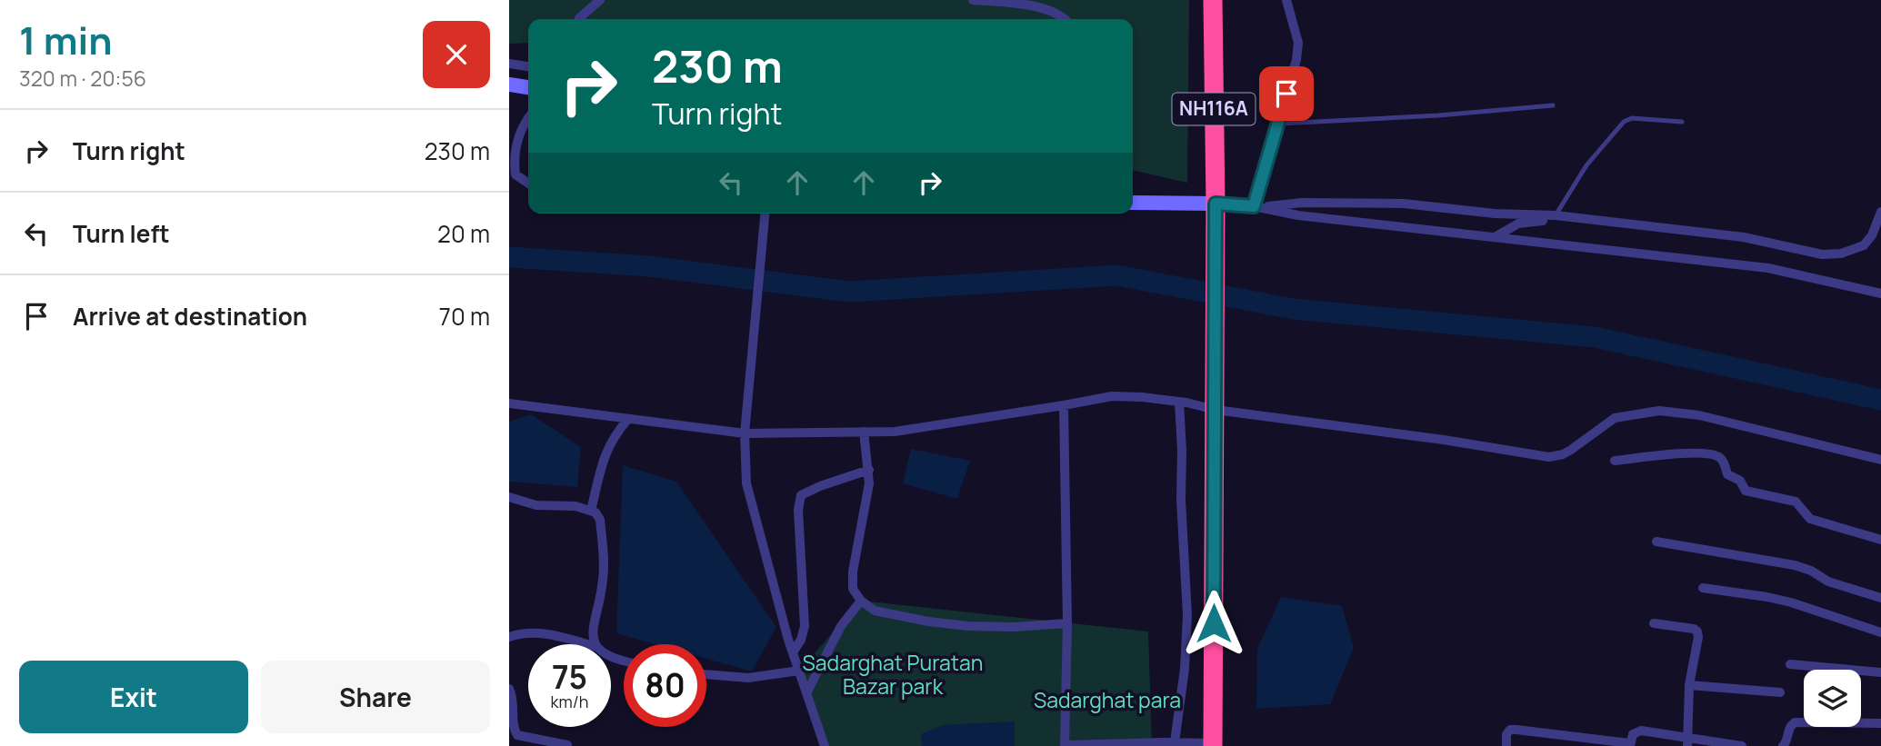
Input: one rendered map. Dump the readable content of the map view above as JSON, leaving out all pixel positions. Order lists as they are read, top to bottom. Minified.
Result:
{"streets":{"highway":["NH116A"]},"parks":["Sadarghat Puratan Bazar park","Sadarghat para"],"page":{"heading":["1 min","320 m · 20:56"],"turn":["230 m","Turn right"],"list":[{"name":"Turn right","value":"230 m"},{"name":"Turn left","value":"20 m"},{"name":"Arrive at destination","value":"70 m"}],"speed":"75 km/h","limit":"80","buttons":["Exit","Share"]}}
